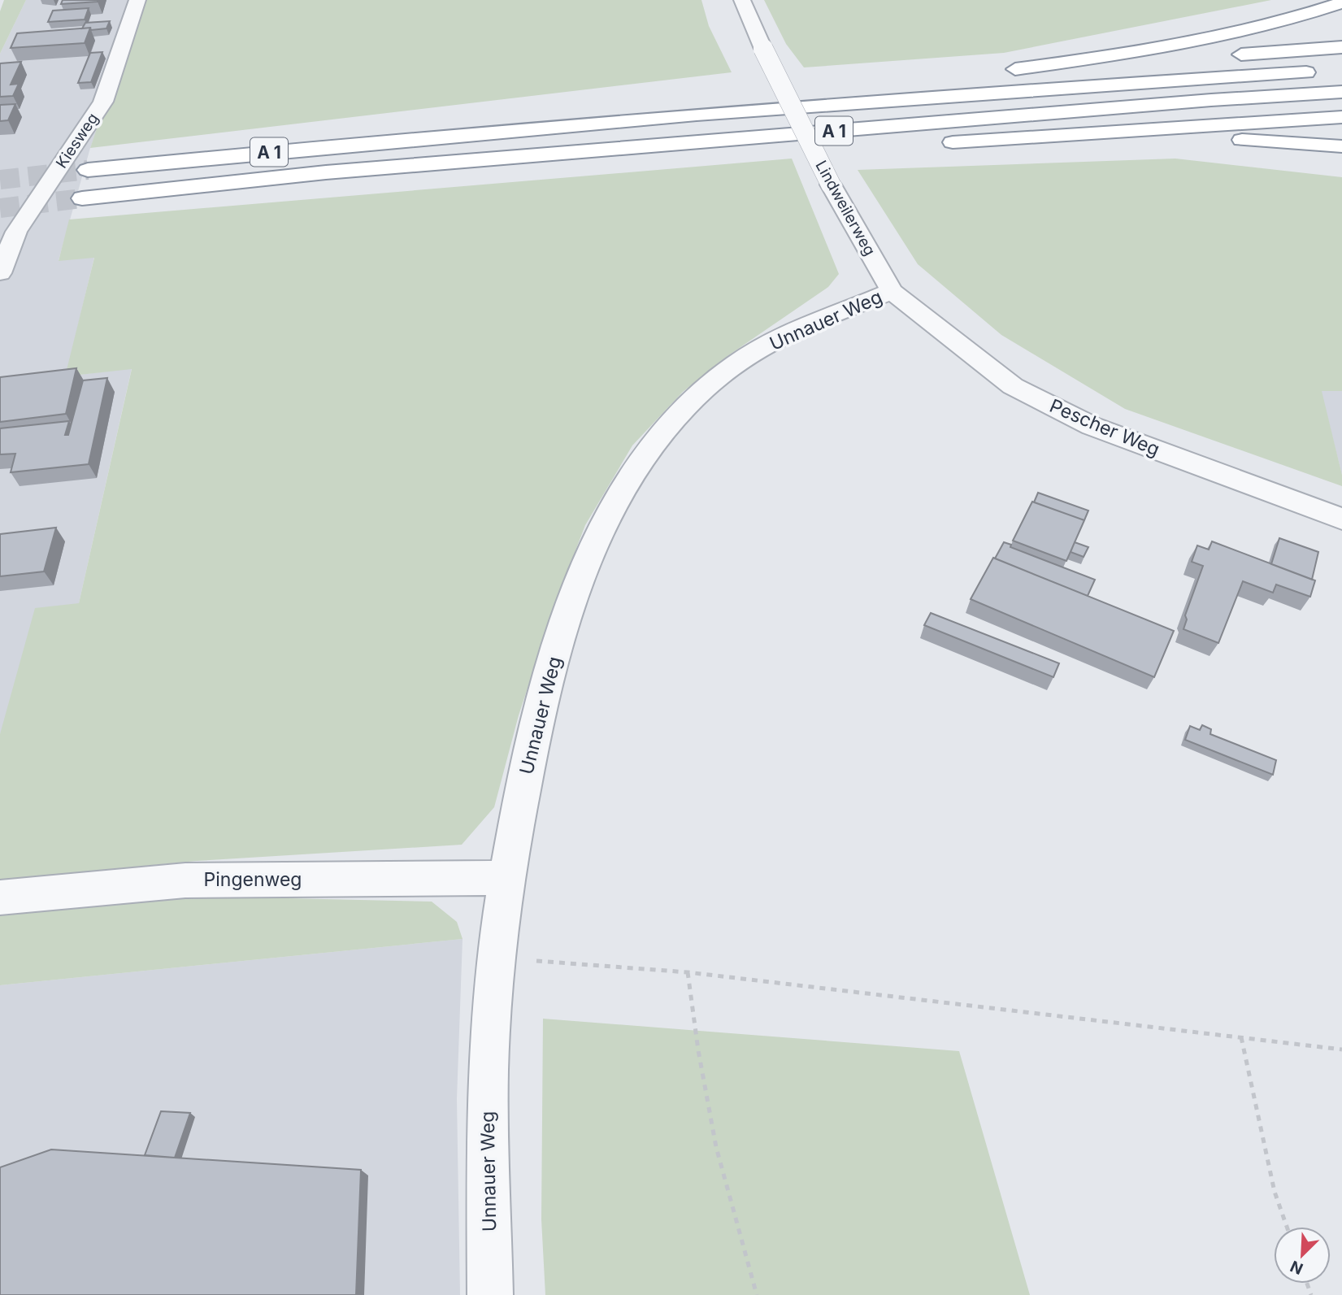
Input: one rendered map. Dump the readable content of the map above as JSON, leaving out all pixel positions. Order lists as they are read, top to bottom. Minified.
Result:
{"streets":{"highway":["A 1"],"street":["Kiesweg","Lindweilerweg","Unnauer Weg","Pescher Weg","Pingenweg"]},"crossings":[["Lindweilerweg","Unnauer Weg"],["Lindweilerweg","Pescher Weg"],["Unnauer Weg","Pescher Weg"],["Unnauer Weg","Pingenweg"]],"north":"bottom left"}
